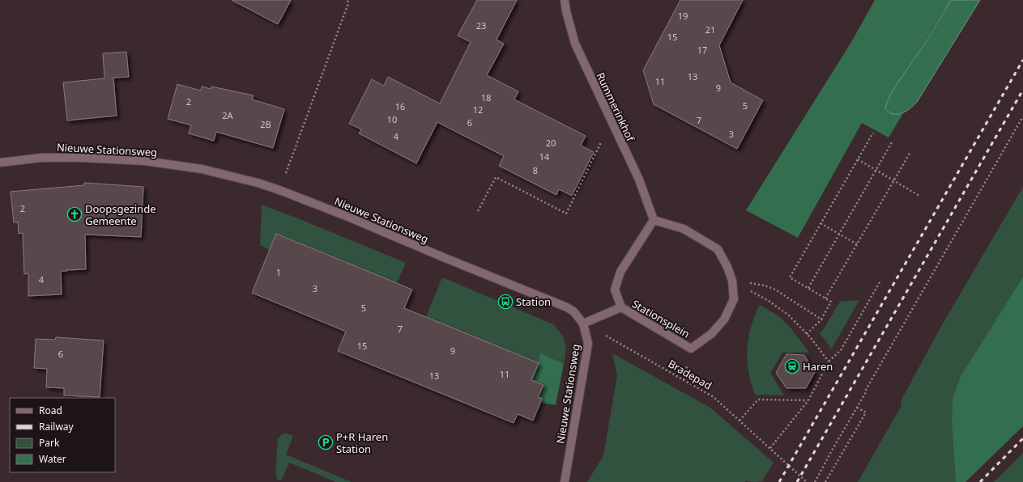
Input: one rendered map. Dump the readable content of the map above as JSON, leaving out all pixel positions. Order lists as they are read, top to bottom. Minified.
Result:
{"streets":{"street":["Rummerinkhof","Nieuwe Stationsweg","Stationsplein"],"path":["Bradepad"]},"crossings":[["Rummerinkhof","Stationsplein"],["Nieuwe Stationsweg","Stationsplein"],["Nieuwe Stationsweg","Bradepad"],["Stationsplein","Bradepad"]],"places":{"church":["Doopsgezinde Gemeente"],"bus stop":["Station"],"station":["Haren"],"parking":["P+R Haren Station"]},"house_numbers":["19","23","21","15","17","13","11","9","18","2","5","16","12","2A","10","7","6","2B","3","4","20","14","8","2","1","4","3","5","7","15","9","6","11","13"],"legend":["Road","Railway","Park","Water"]}
